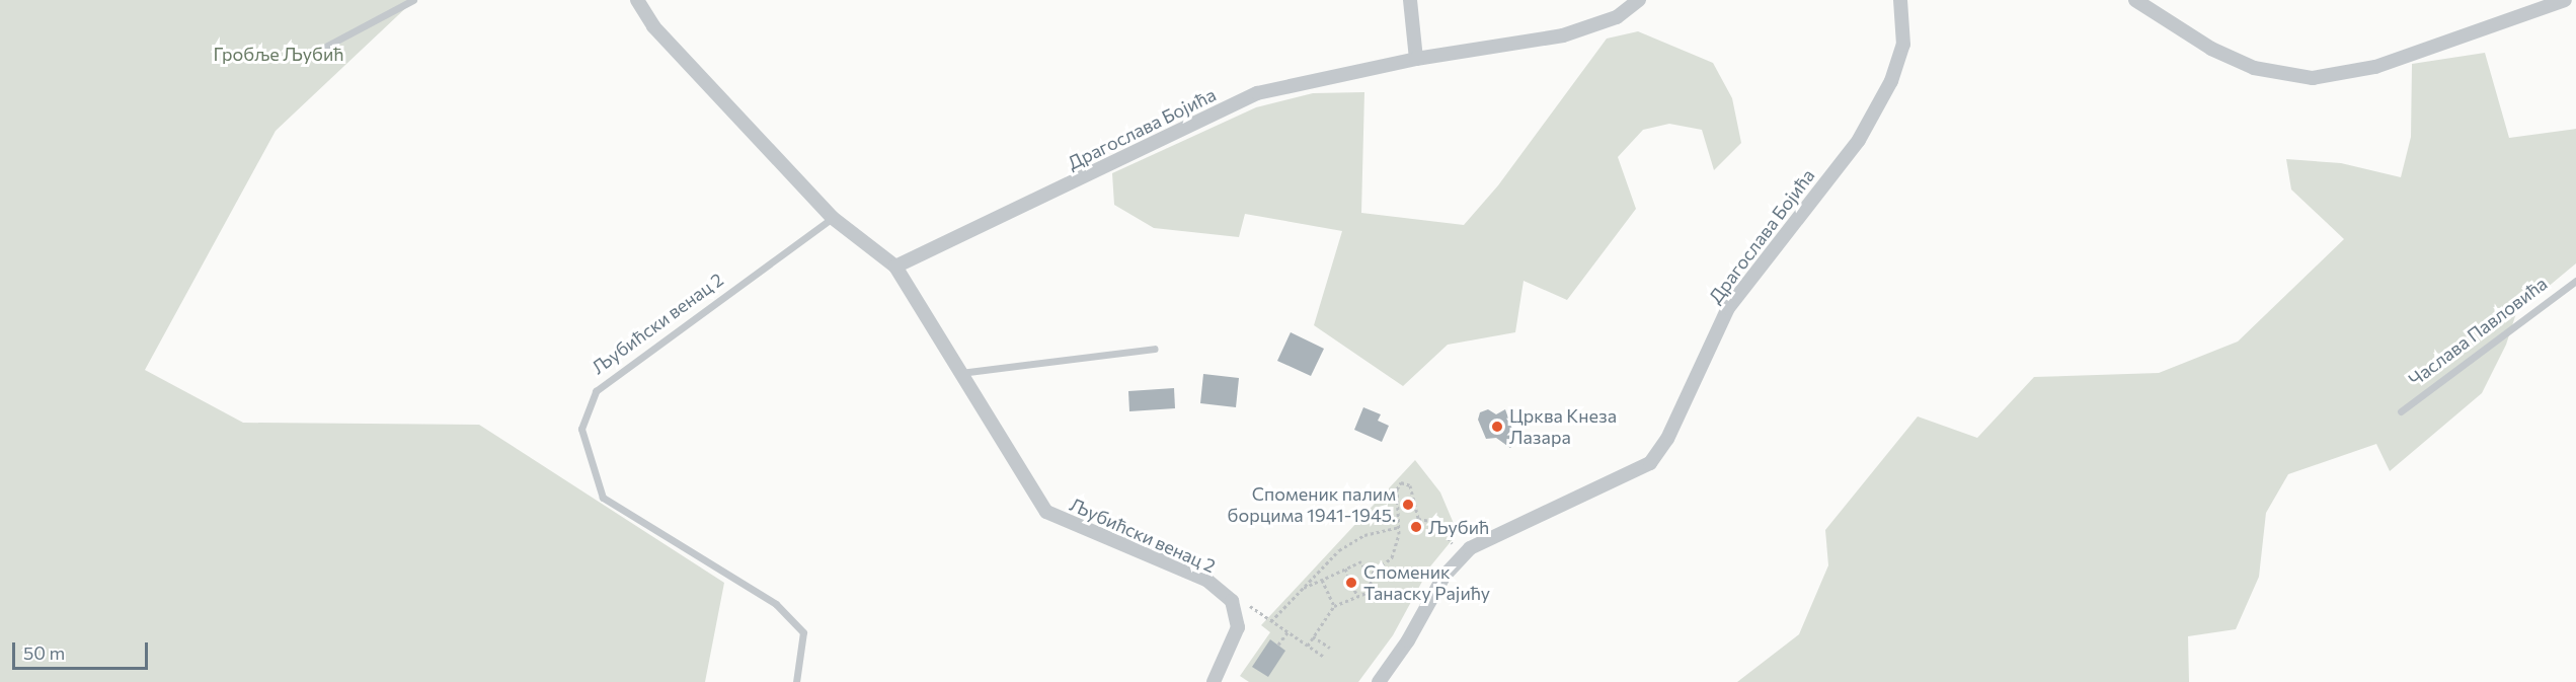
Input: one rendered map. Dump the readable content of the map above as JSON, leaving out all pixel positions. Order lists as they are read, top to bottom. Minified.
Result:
{"streets":{"street":["Драгослава Бојића","Љубићски венац 2"],"lane":["Часлава Павловића"]},"crossings":[["Драгослава Бојића","Љубићски венац 2"]],"parks":["Гробље Љубић"],"places":["Црква Кнеза Лазара","Споменик палим борцима 1941-1945.","Љубић","Споменик Танаску Рајићу"],"scale_bar":"50 m"}
